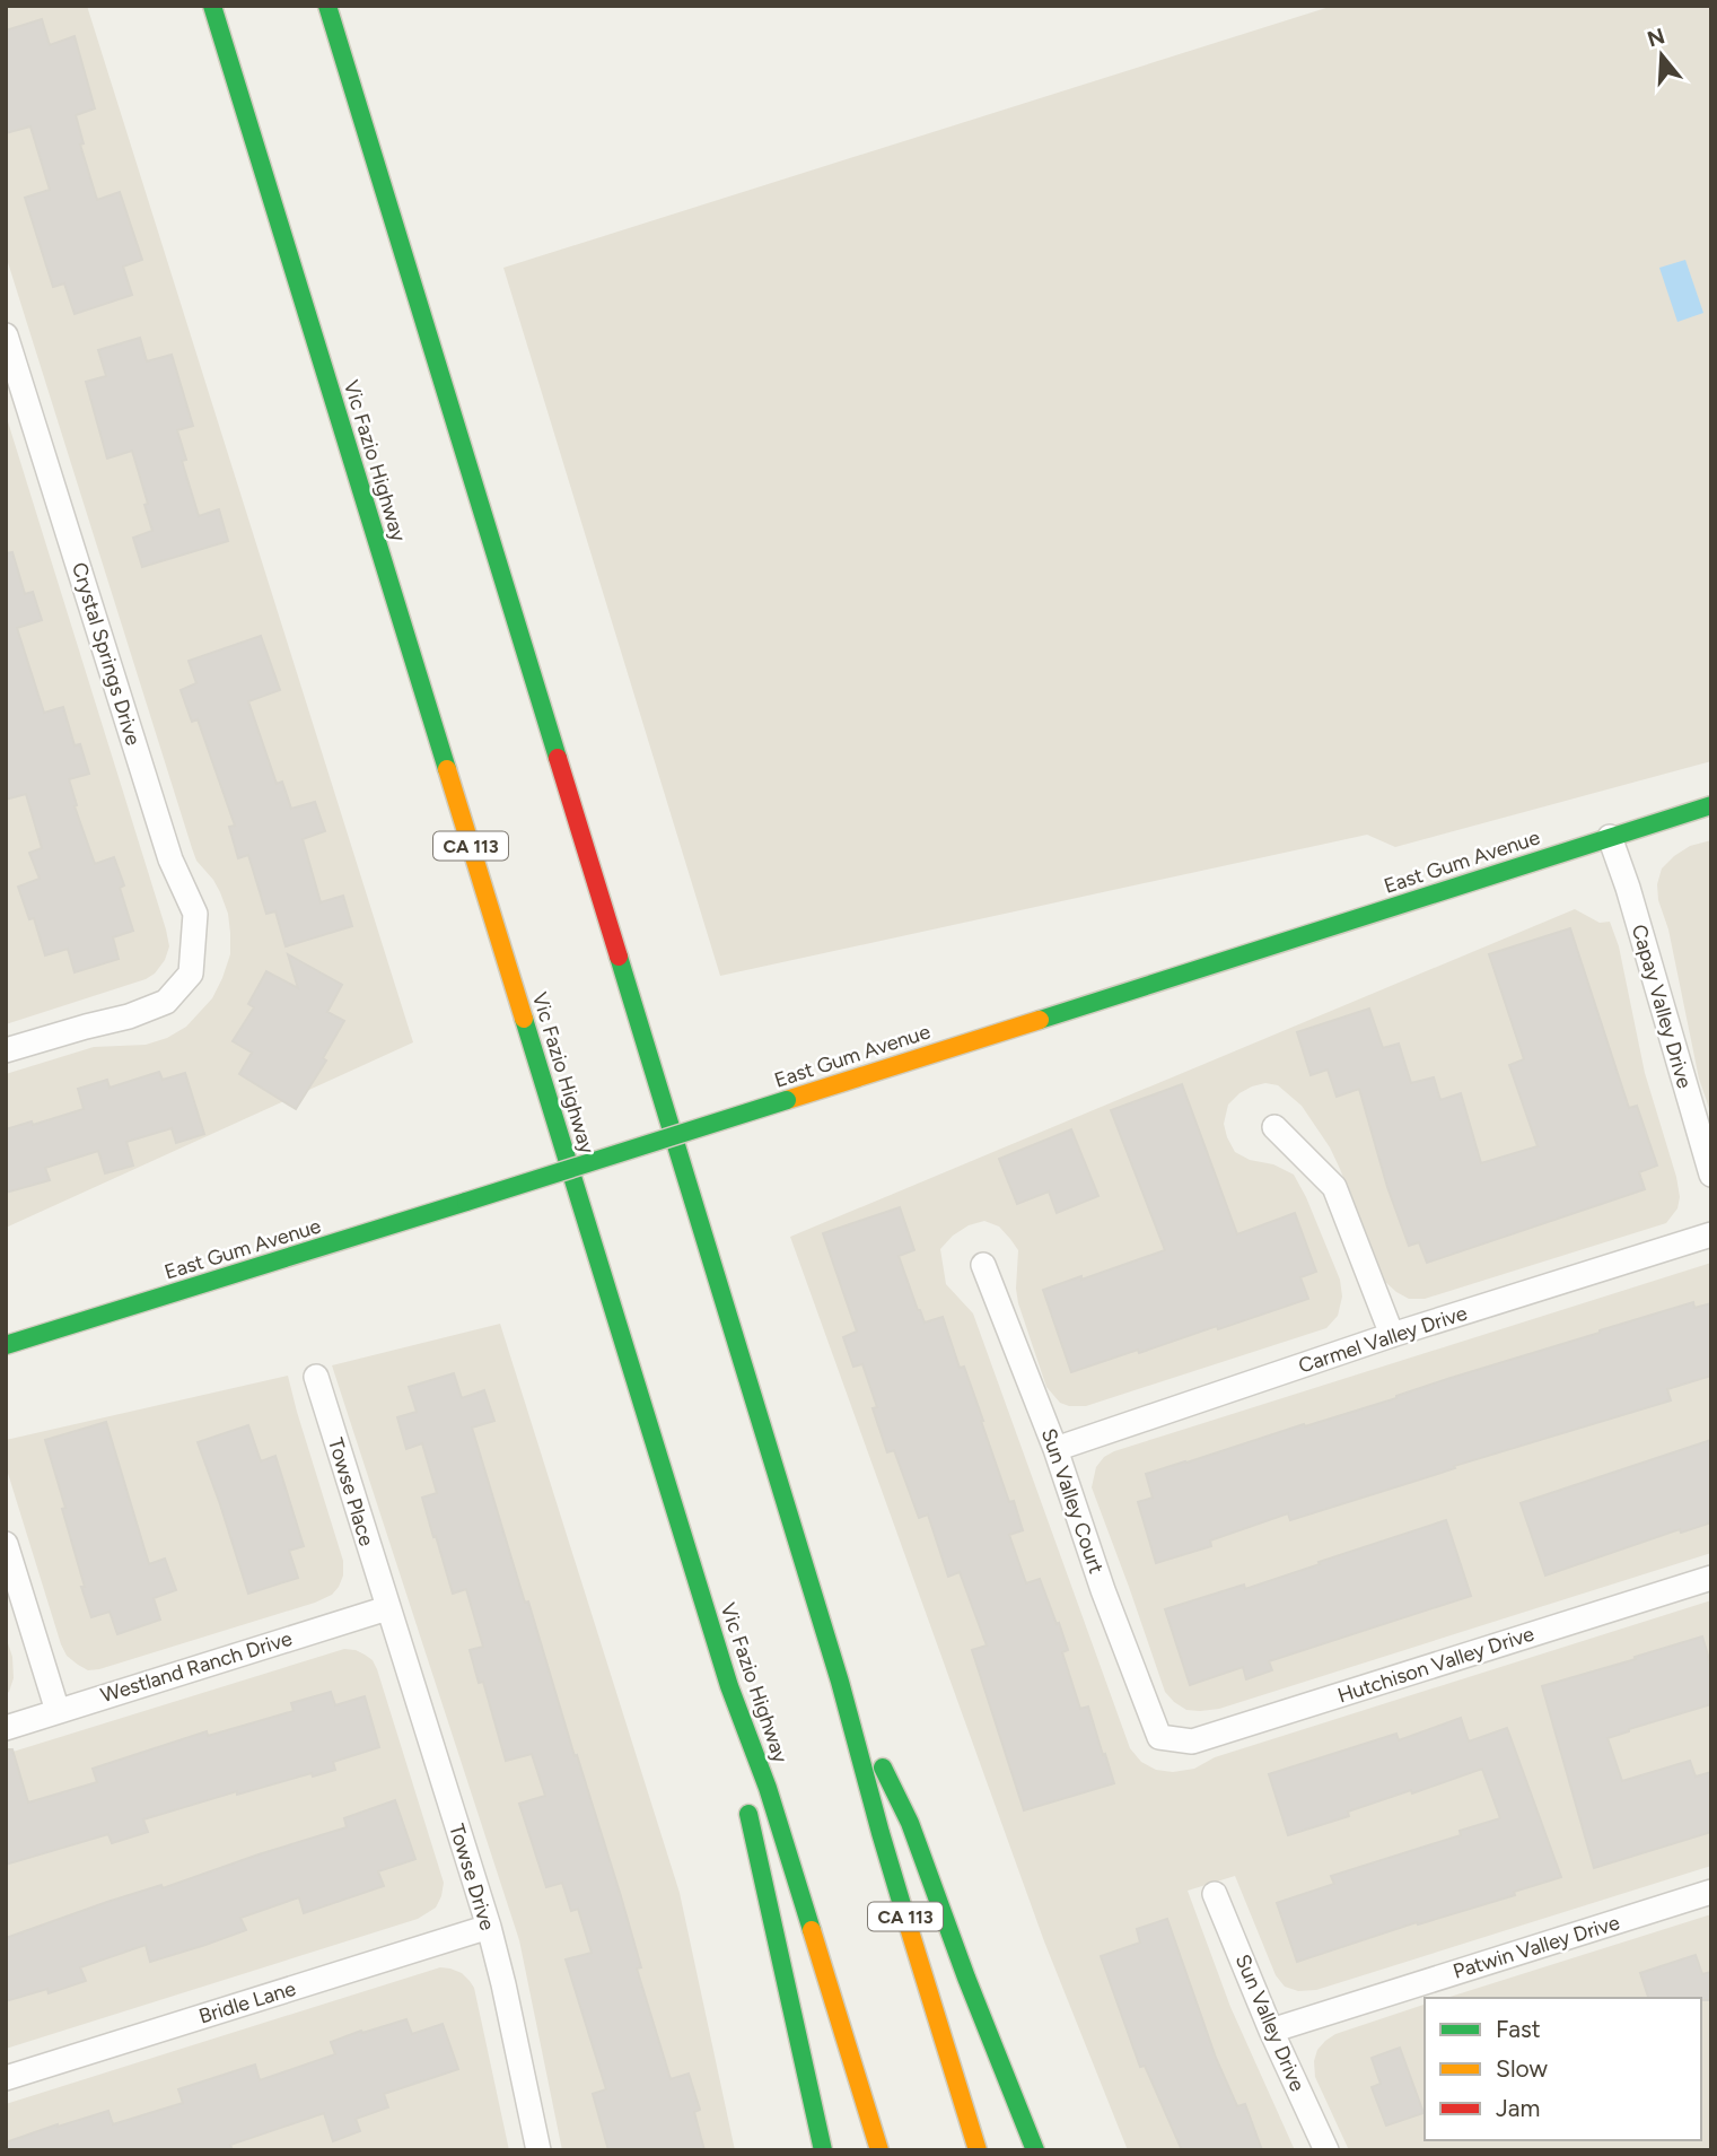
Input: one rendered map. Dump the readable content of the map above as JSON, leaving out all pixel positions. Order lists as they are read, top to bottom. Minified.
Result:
{"streets":{"main road":["Vic Fazio Highway","CA 113","East Gum Avenue"],"street":["Crystal Springs Drive","Capay Valley Drive","Carmel Valley Drive","Towse Place","Sun Valley Court","Hutchison Valley Drive","Westland Ranch Drive","Towse Drive","Patwin Valley Drive","Bridle Lane","Sun Valley Drive"]},"crossings":[["East Gum Avenue","Capay Valley Drive"],["Carmel Valley Drive","Sun Valley Court"],["Towse Place","Westland Ranch Drive"],["Towse Place","Towse Drive"],["Sun Valley Court","Hutchison Valley Drive"],["Westland Ranch Drive","Towse Drive"],["Towse Drive","Bridle Lane"],["Patwin Valley Drive","Sun Valley Drive"]],"legend":["Fast","Slow","Jam"],"north":"top"}
